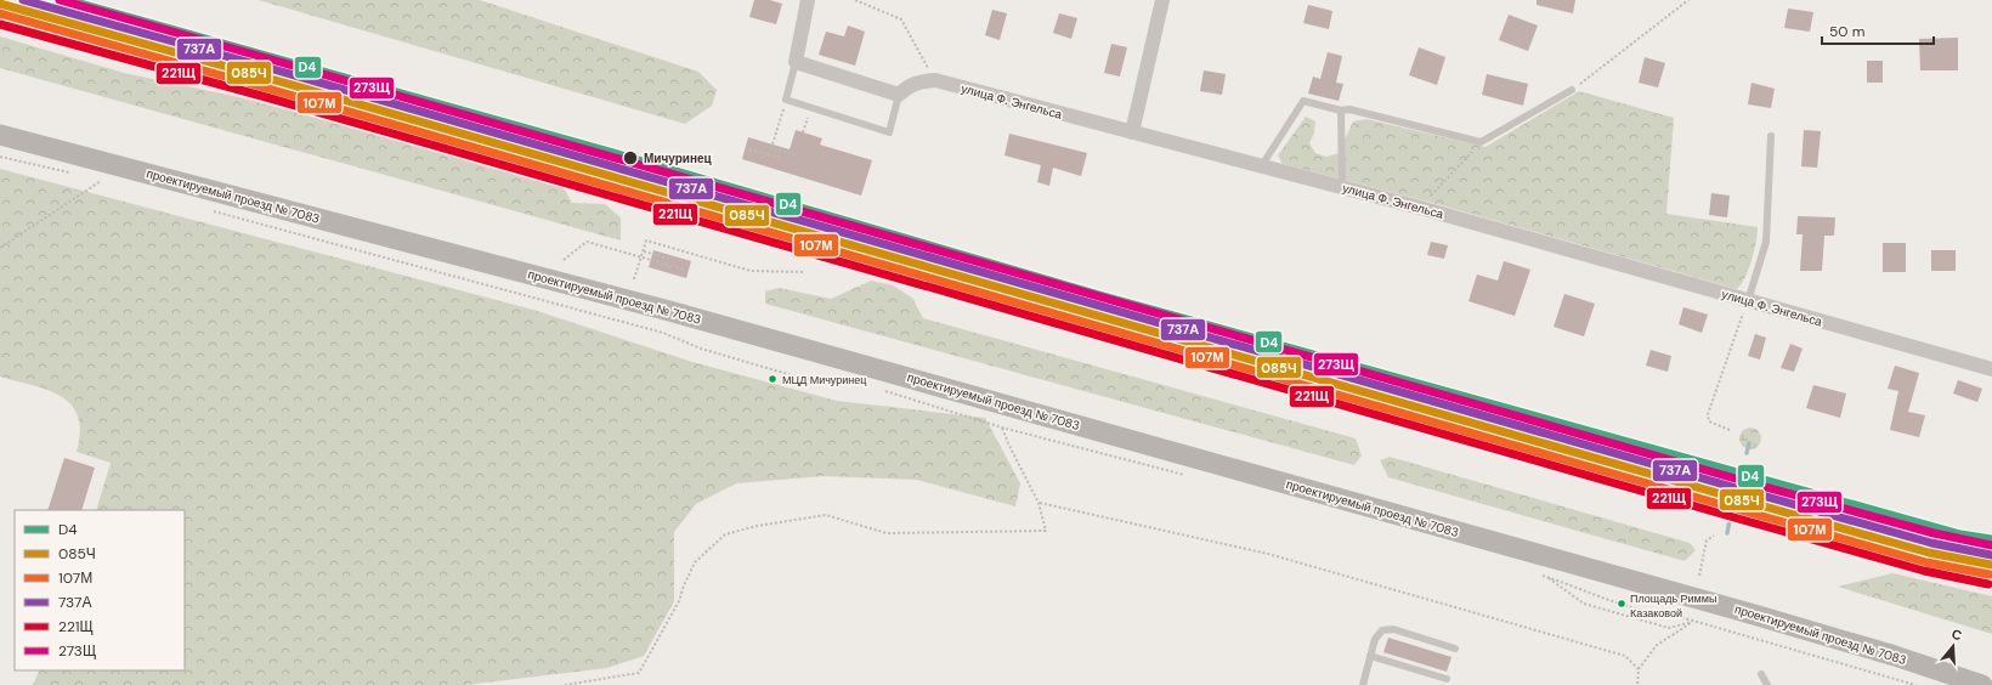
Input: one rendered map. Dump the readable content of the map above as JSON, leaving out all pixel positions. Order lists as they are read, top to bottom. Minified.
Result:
{"streets":{"main road":["проектируемый проезд № 7083"],"street":["улица Ф. Энгельса"]},"places":["Мичуринец","МЦД Мичуринец","Площадь Риммы Казаковой"],"lines":["transit line D4","transit line 737А","transit line 273Щ","transit line 085Ч","transit line 107М","transit line 221Щ"],"legend":["D4","085Ч","107М","737А","221Щ","273Щ"],"scale_bar":"50 m","north":"top"}
